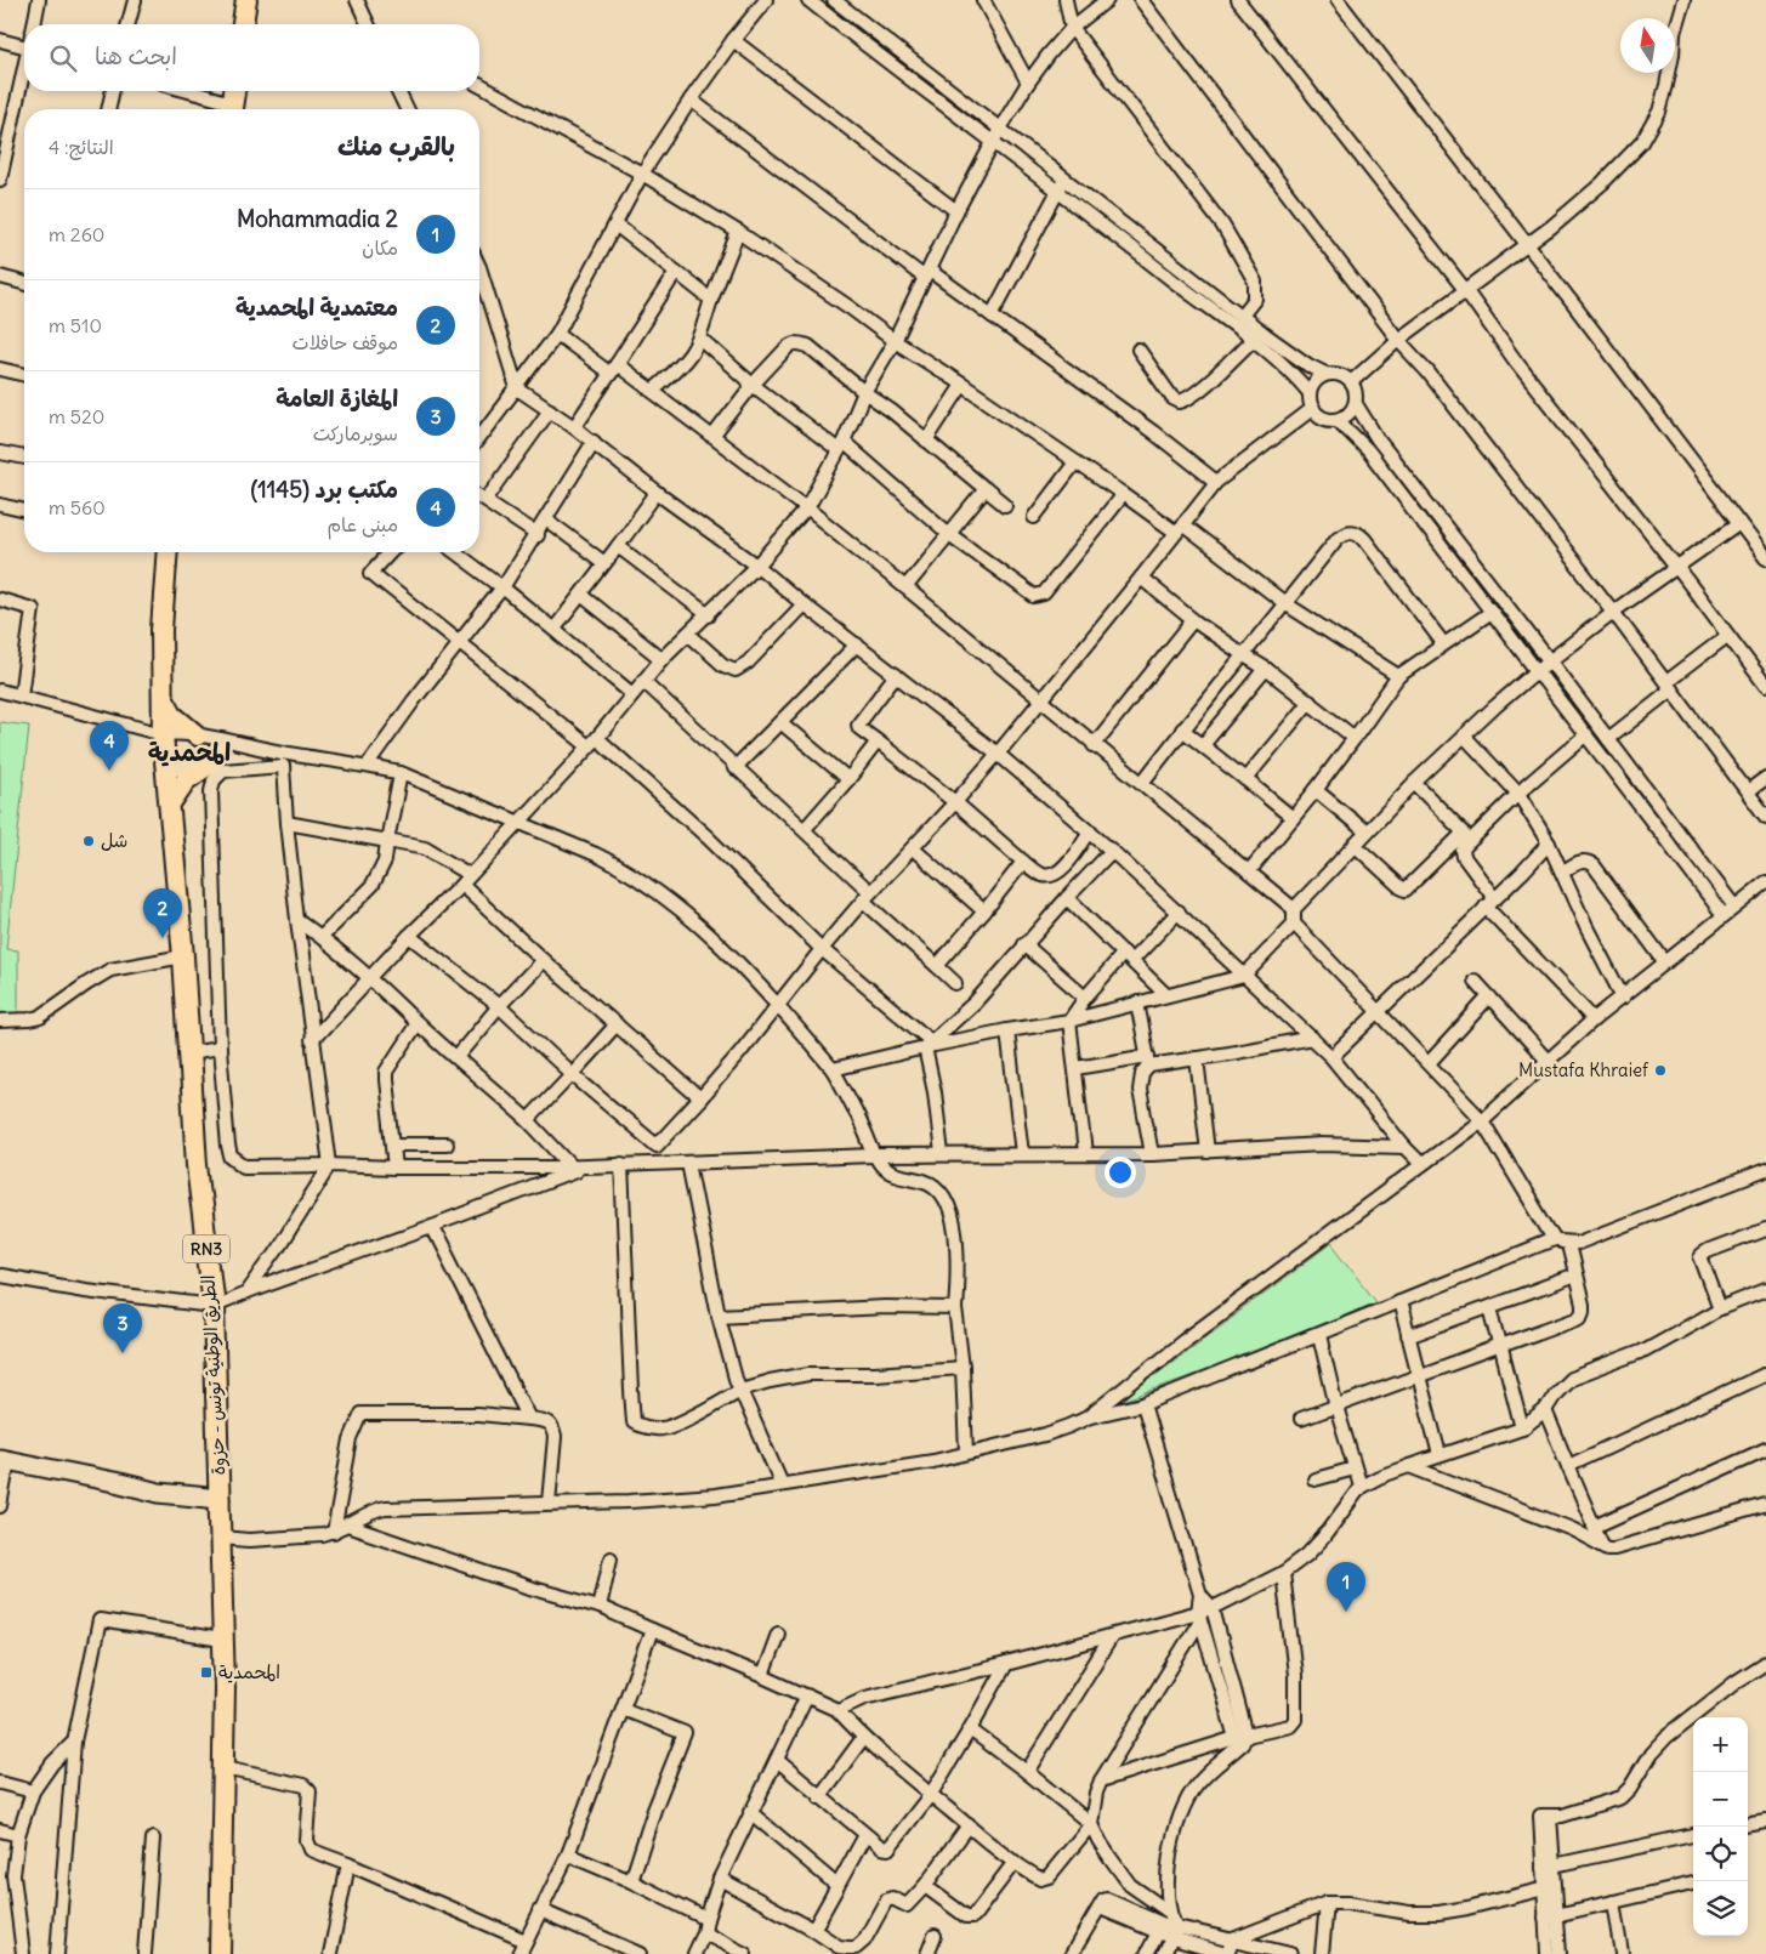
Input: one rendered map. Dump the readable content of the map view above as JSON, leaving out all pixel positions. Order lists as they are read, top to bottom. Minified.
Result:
{"streets":{"main road":["RN3","الطريق الوطنية تونس - حزوة"]},"districts":["المحمدية"],"places":{"other":["شل","Mustafa Khraief"],"transit":["المحمدية"]},"north":"top","page":{"search":"ابحث هنا","heading":["بالقرب منك","النتائج: 4"],"list":[{"mark":"1","name":"Mohammadia 2","note":"مكان","value":"260 m"},{"mark":"2","name":"معتمدية المحمدية","note":"موقف حافلات","value":"510 m"},{"mark":"3","name":"المغازة العامة","note":"سوبرماركت","value":"520 m"},{"mark":"4","name":"مكتب برد (1145)","note":"مبنى عام","value":"560 m"}],"pins":["4","2","3","1"],"map_buttons":["+","−"]}}
